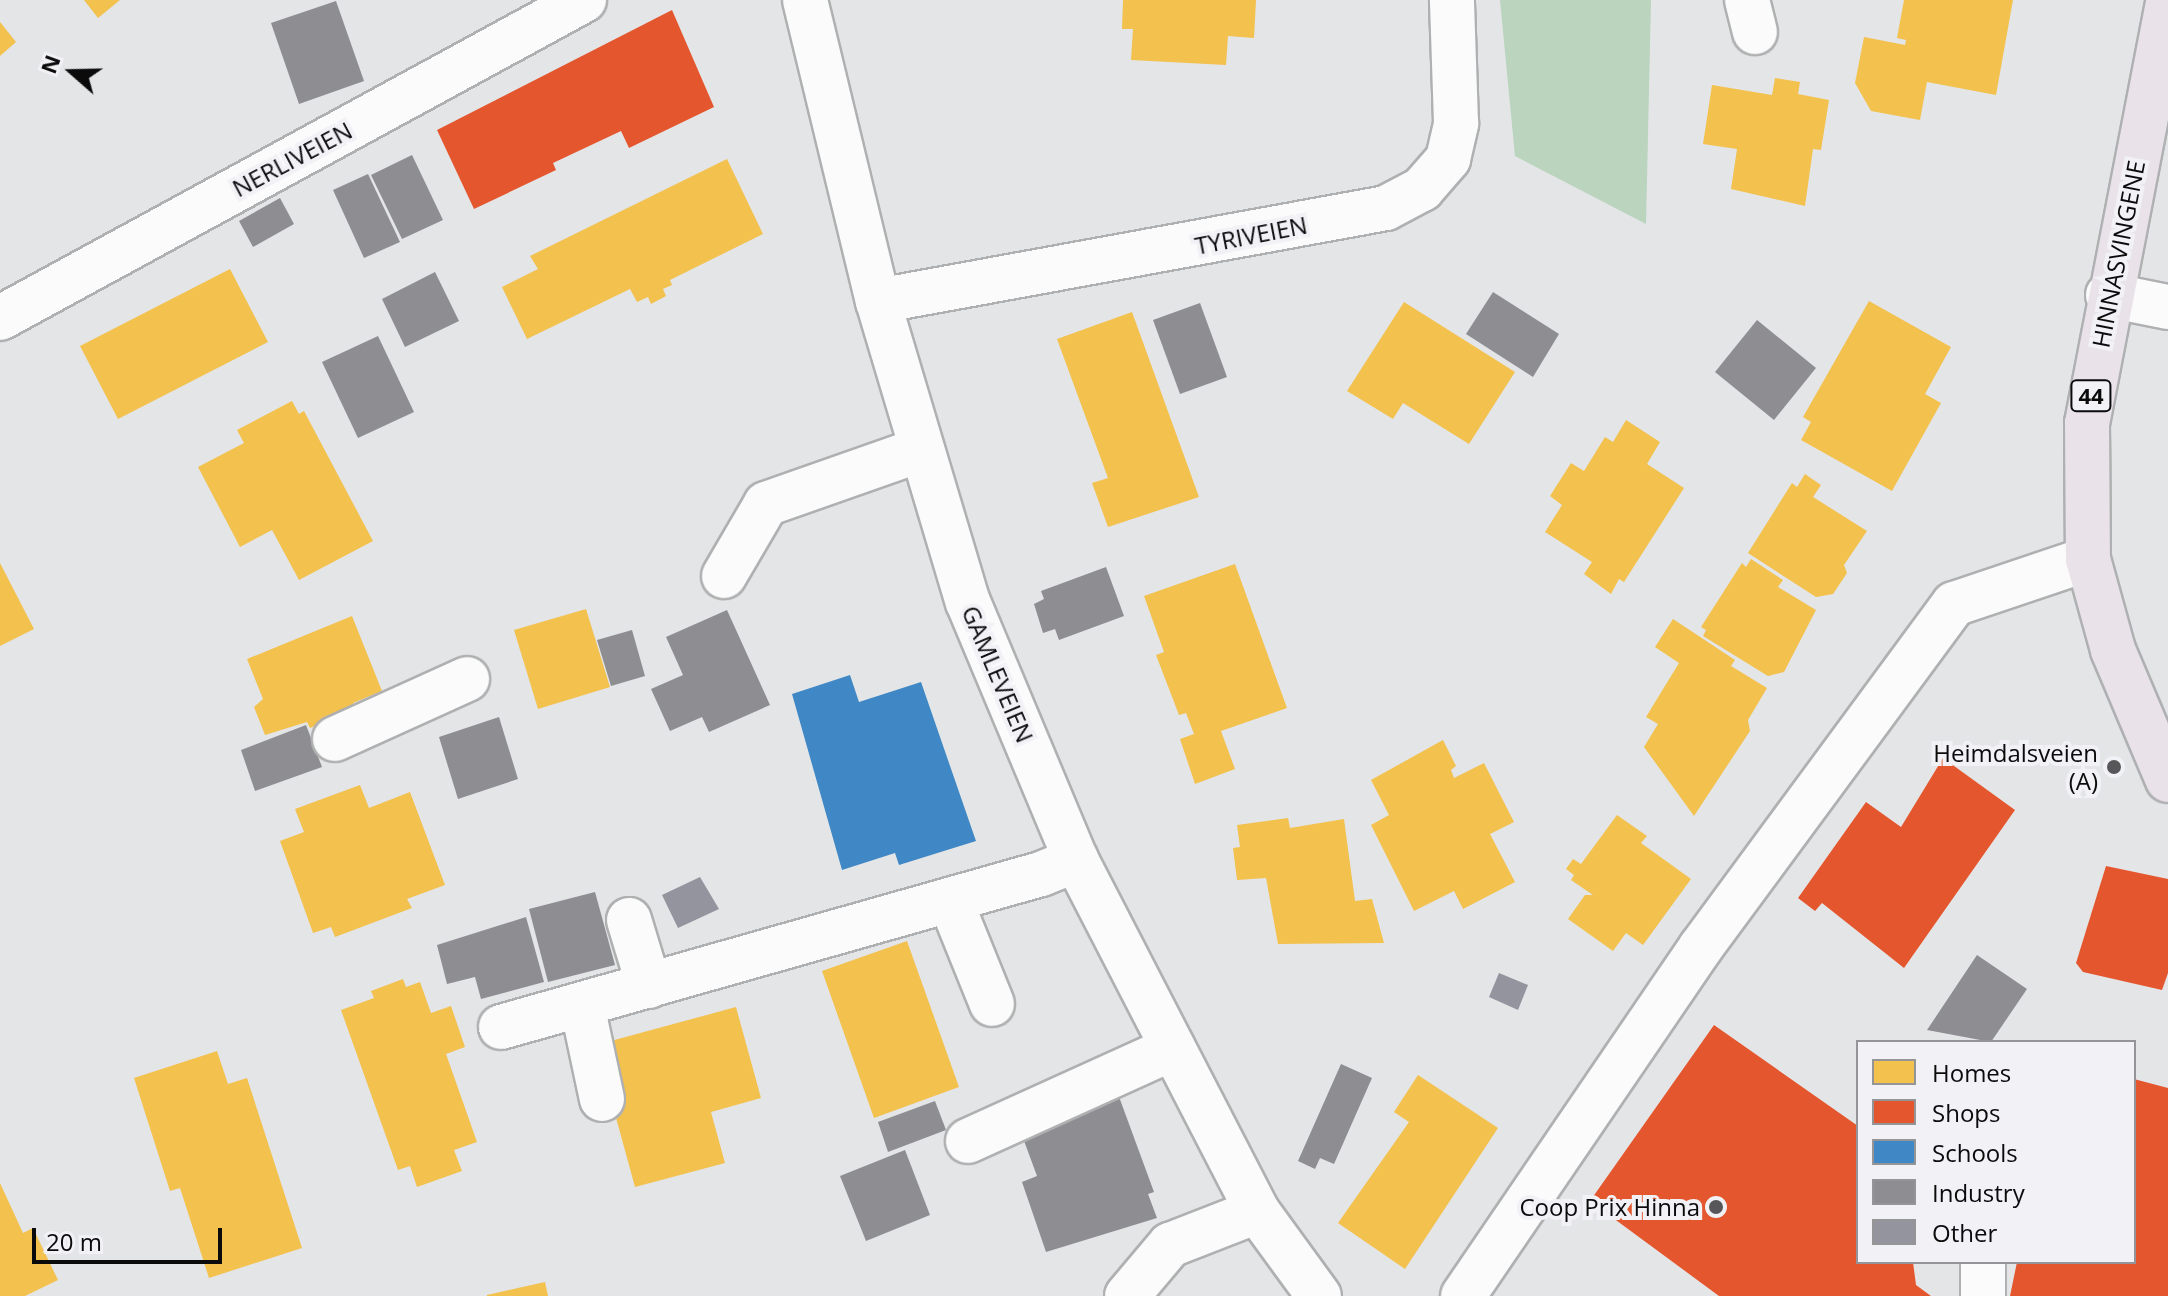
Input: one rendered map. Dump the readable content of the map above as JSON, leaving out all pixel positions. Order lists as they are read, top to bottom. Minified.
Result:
{"streets":{"main road":["HINNASVINGENE","44"],"street":["NERLIVEIEN","TYRIVEIEN","GAMLEVEIEN"]},"crossings":[["TYRIVEIEN","GAMLEVEIEN"]],"places":["Heimdalsveien (A)","Coop Prix Hinna"],"legend":["Homes","Shops","Schools","Industry","Other"],"scale_bar":"20 m","north":"left"}
